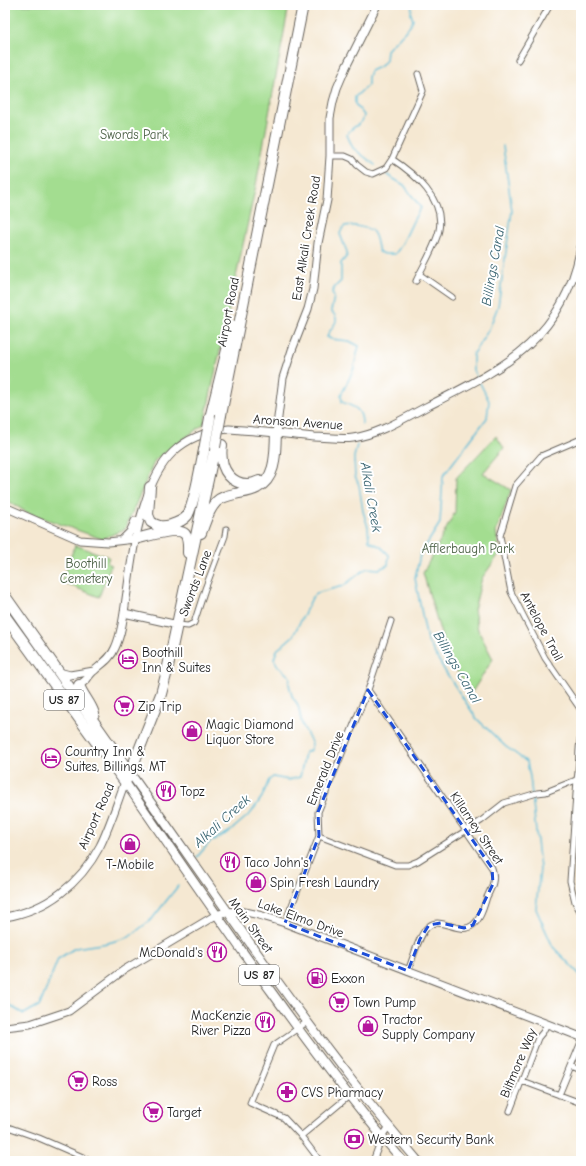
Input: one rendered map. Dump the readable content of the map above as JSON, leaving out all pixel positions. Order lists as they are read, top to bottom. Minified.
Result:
{"streets":{"highway":["Airport Road","US 87"],"main road":["East Alkali Creek Road","Aronson Avenue","Swords Lane","Lake Elmo Drive","Main Street"],"street":["Antelope Trail","Emerald Drive","Killarney Street","Biltmore Way"]},"crossings":[["East Alkali Creek Road","Aronson Avenue"],["Airport Road","Swords Lane"],["Airport Road","US 87"],["Airport Road","Main Street"],["Aronson Avenue","Swords Lane"],["Aronson Avenue","US 87"],["US 87","Main Street"],["Emerald Drive","Killarney Street"],["Emerald Drive","Lake Elmo Drive"],["Killarney Street","Lake Elmo Drive"],["Lake Elmo Drive","Main Street"],["Lake Elmo Drive","Biltmore Way"]],"water":["Billings Canal","Alkali Creek"],"parks":["Swords Park","Afflerbaugh Park","Boothill Cemetery"],"places":{"hotel":["Boothill Inn & Suites","Country Inn & Suites, Billings, MT"],"supermarket":["Zip Trip","Town Pump","Ross","Target"],"shop":["Magic Diamond Liquor Store","T-Mobile","Spin Fresh Laundry","Tractor Supply Company"],"restaurant":["Topz","Taco John's","McDonald's","MacKenzie River Pizza"],"fuel station":["Exxon"],"pharmacy":["CVS Pharmacy"],"bank":["Western Security Bank"]}}
